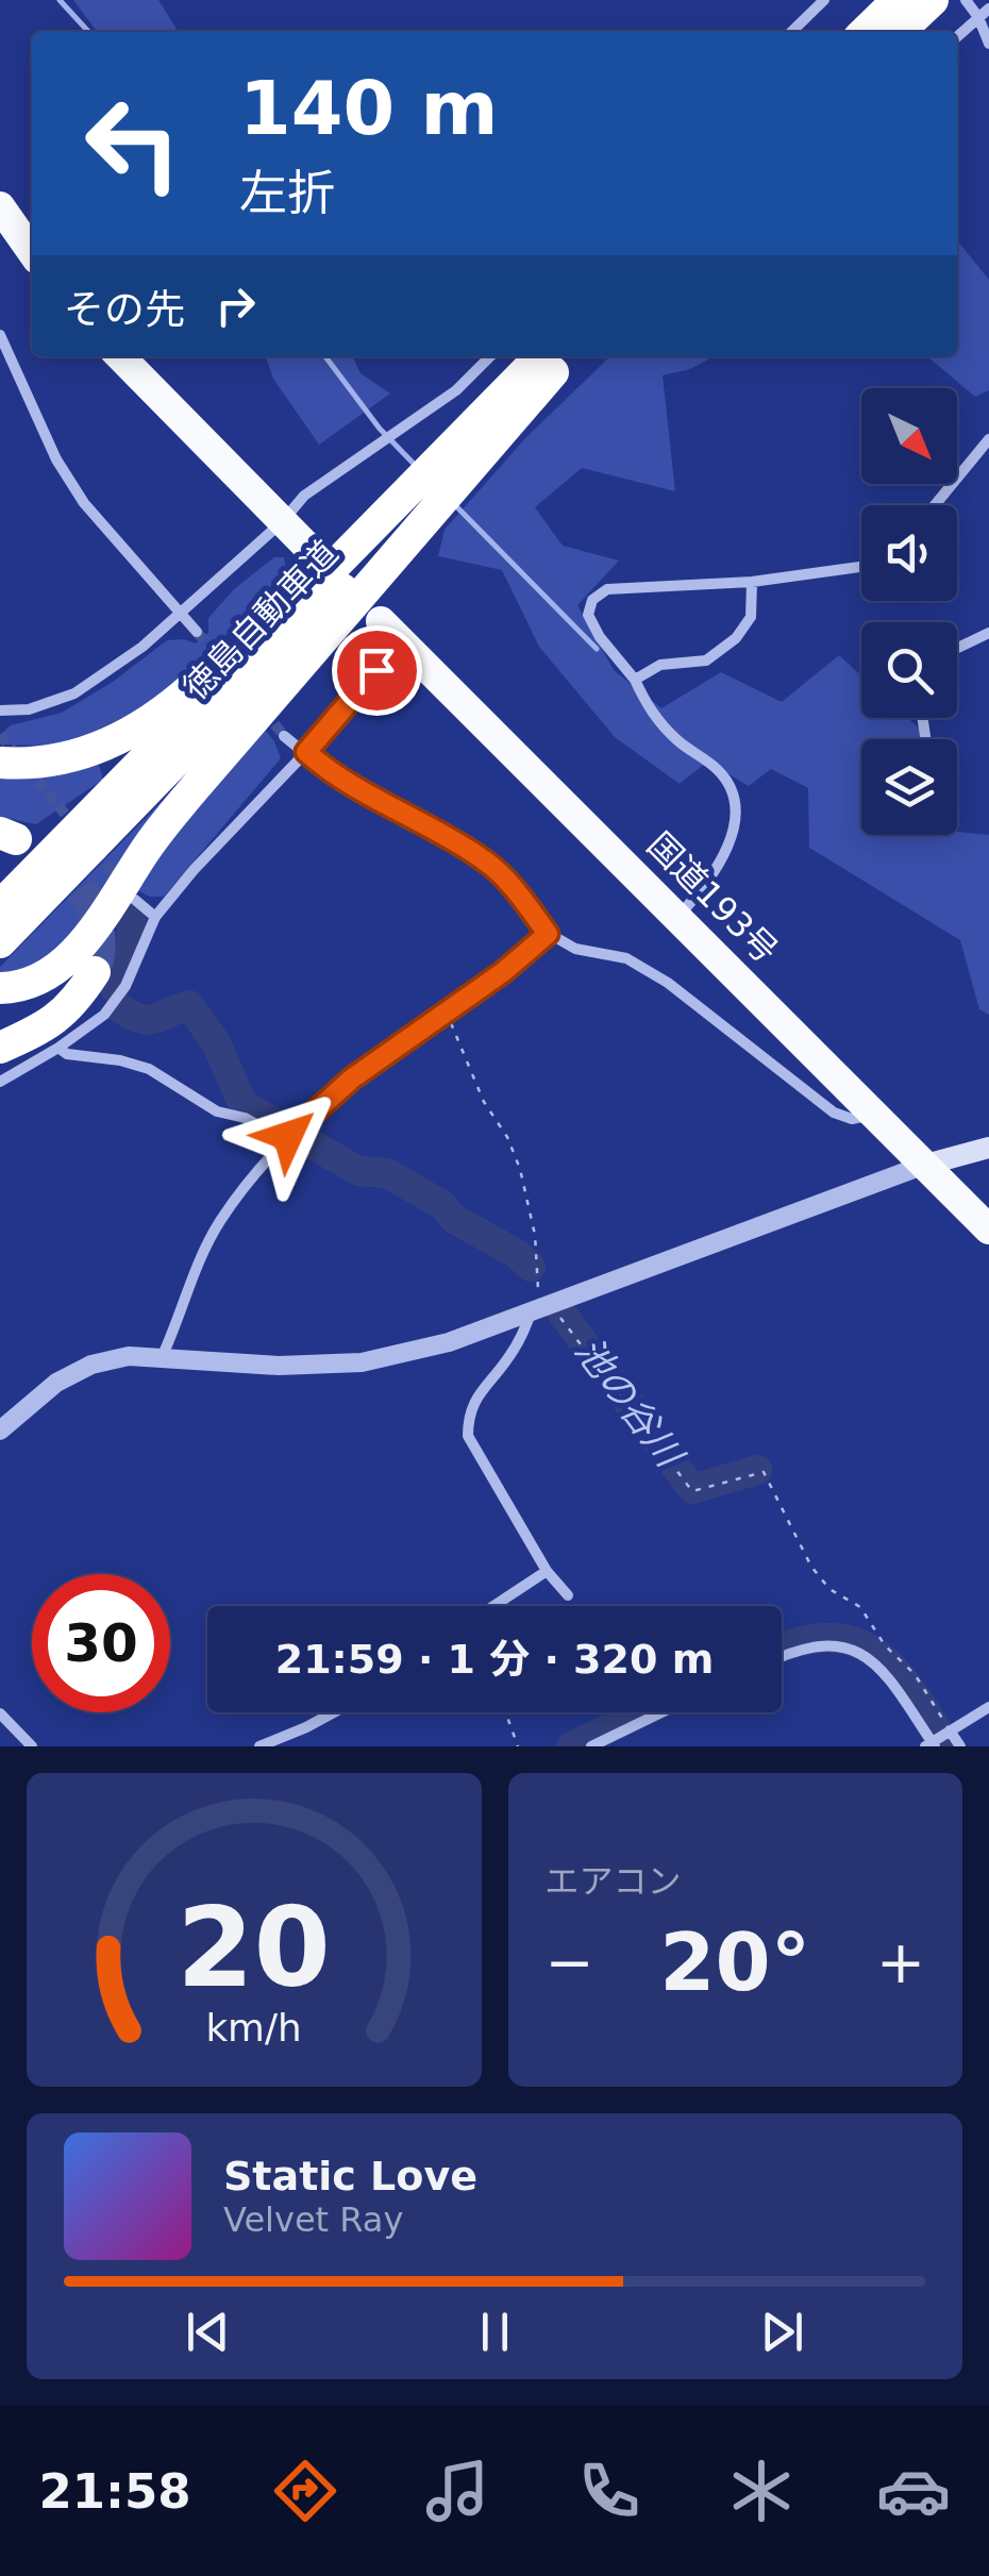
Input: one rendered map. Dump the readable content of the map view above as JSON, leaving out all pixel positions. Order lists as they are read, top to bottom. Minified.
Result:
{"streets":{"highway":["徳島自動車道","国道193号"]},"water":["池の谷川"],"north":"bottom right","page":{"turn":["140 m","左折"],"then":"その先","limit":"30","trip":"21:59 · 1 分 · 320 m","tile":"エアコン","heat":["−","20°","+"],"song":["Static Love","Velvet Ray"],"tabs":"21:58","gauge":["20","km/h"]}}
